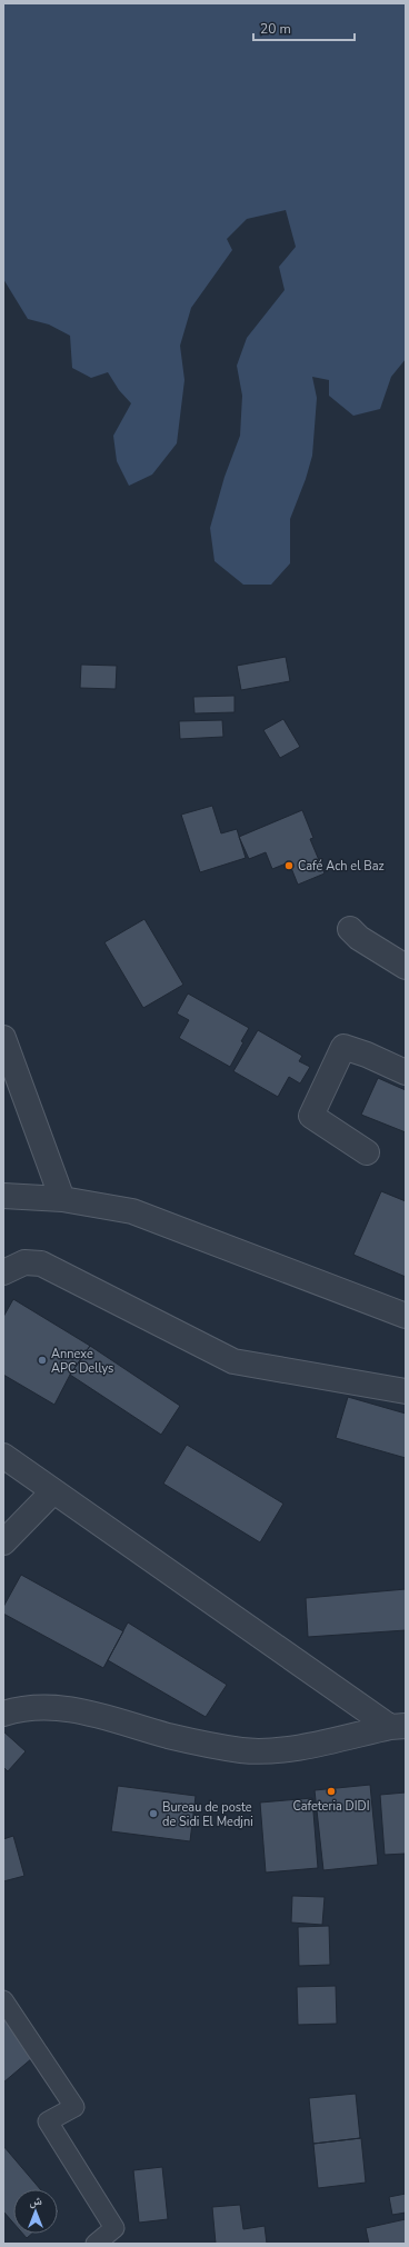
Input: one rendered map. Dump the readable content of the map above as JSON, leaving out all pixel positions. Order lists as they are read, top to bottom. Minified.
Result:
{"places":["Café Ach el Baz","Annexe APC Dellys","Cafeteria DIDI","Bureau de poste de Sidi El Medjni"],"scale_bar":"20 m","north":"top"}
